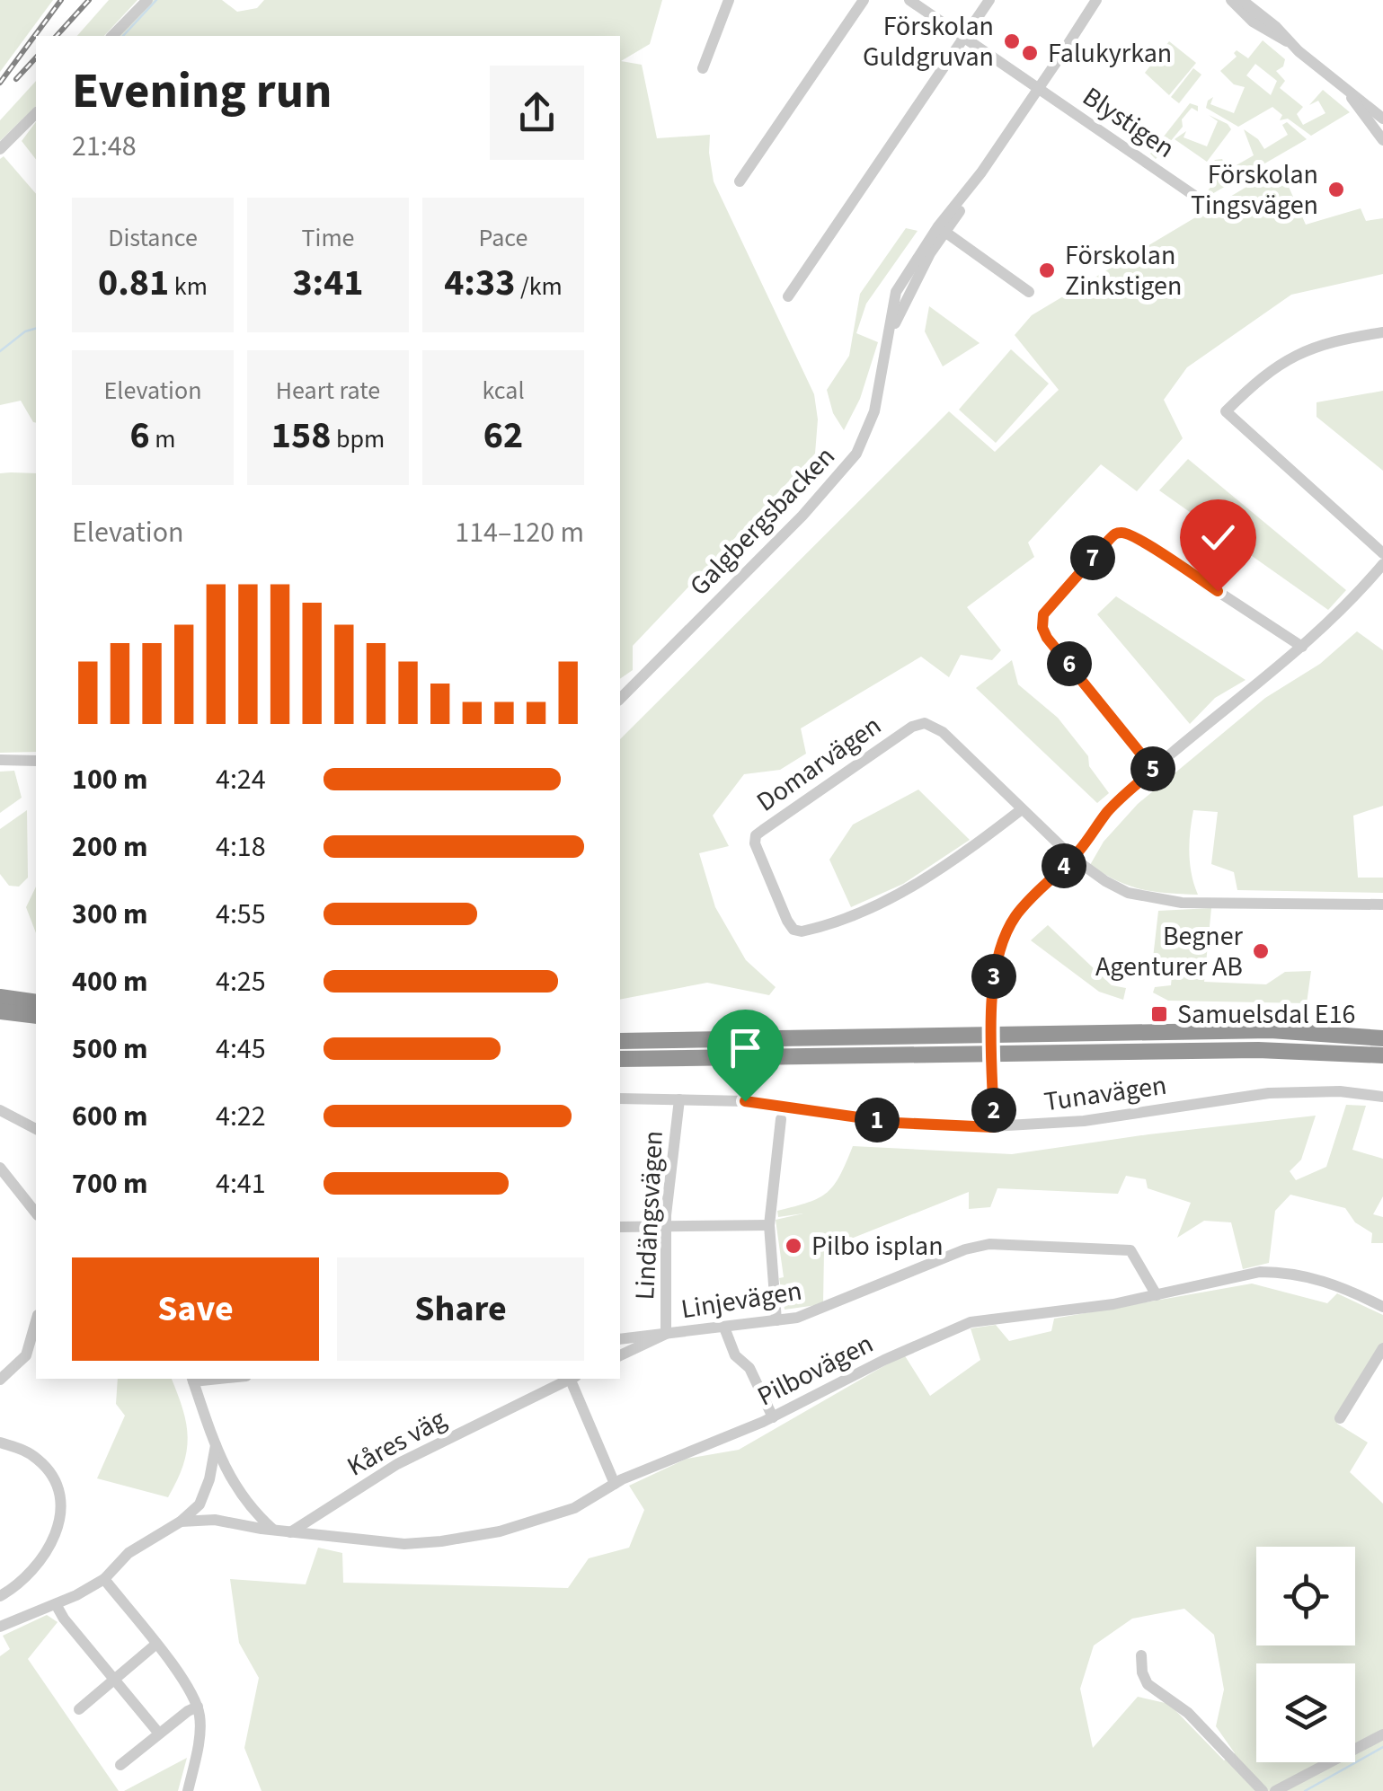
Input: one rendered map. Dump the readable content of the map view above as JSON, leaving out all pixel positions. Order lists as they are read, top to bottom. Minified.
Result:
{"streets":{"street":["Blystigen","Galgbergsbacken","Domarvägen","Tunavägen","Lindängsvägen","Linjevägen","Pilbovägen","Kåres väg"]},"crossings":[["Blystigen","Galgbergsbacken"],["Tunavägen","Lindängsvägen"],["Lindängsvägen","Linjevägen"],["Linjevägen","Pilbovägen"],["Pilbovägen","Kåres väg"]],"places":{"other":["Förskolan Guldgruvan","Falukyrkan","Förskolan Tingsvägen","Förskolan Zinkstigen","Begner Agenturer AB","Pilbo isplan"],"transit":["Samuelsdal E16"]},"page":{"heading":["Evening run","21:48"],"stats":[["Distance","0.81 km"],["Time","3:41"],["Pace","4:33 /km"],["Elevation","6 m"],["Heart rate","158 bpm"],["kcal","62"]],"chart":["Elevation","114–120 m"],"pins":["7","6","5","4","3","2","1"],"list":[{"name":"100 m","note":"4:24"},{"name":"200 m","note":"4:18"},{"name":"300 m","note":"4:55"},{"name":"400 m","note":"4:25"},{"name":"500 m","note":"4:45"},{"name":"600 m","note":"4:22"},{"name":"700 m","note":"4:41"}],"buttons":["Save","Share"]}}
